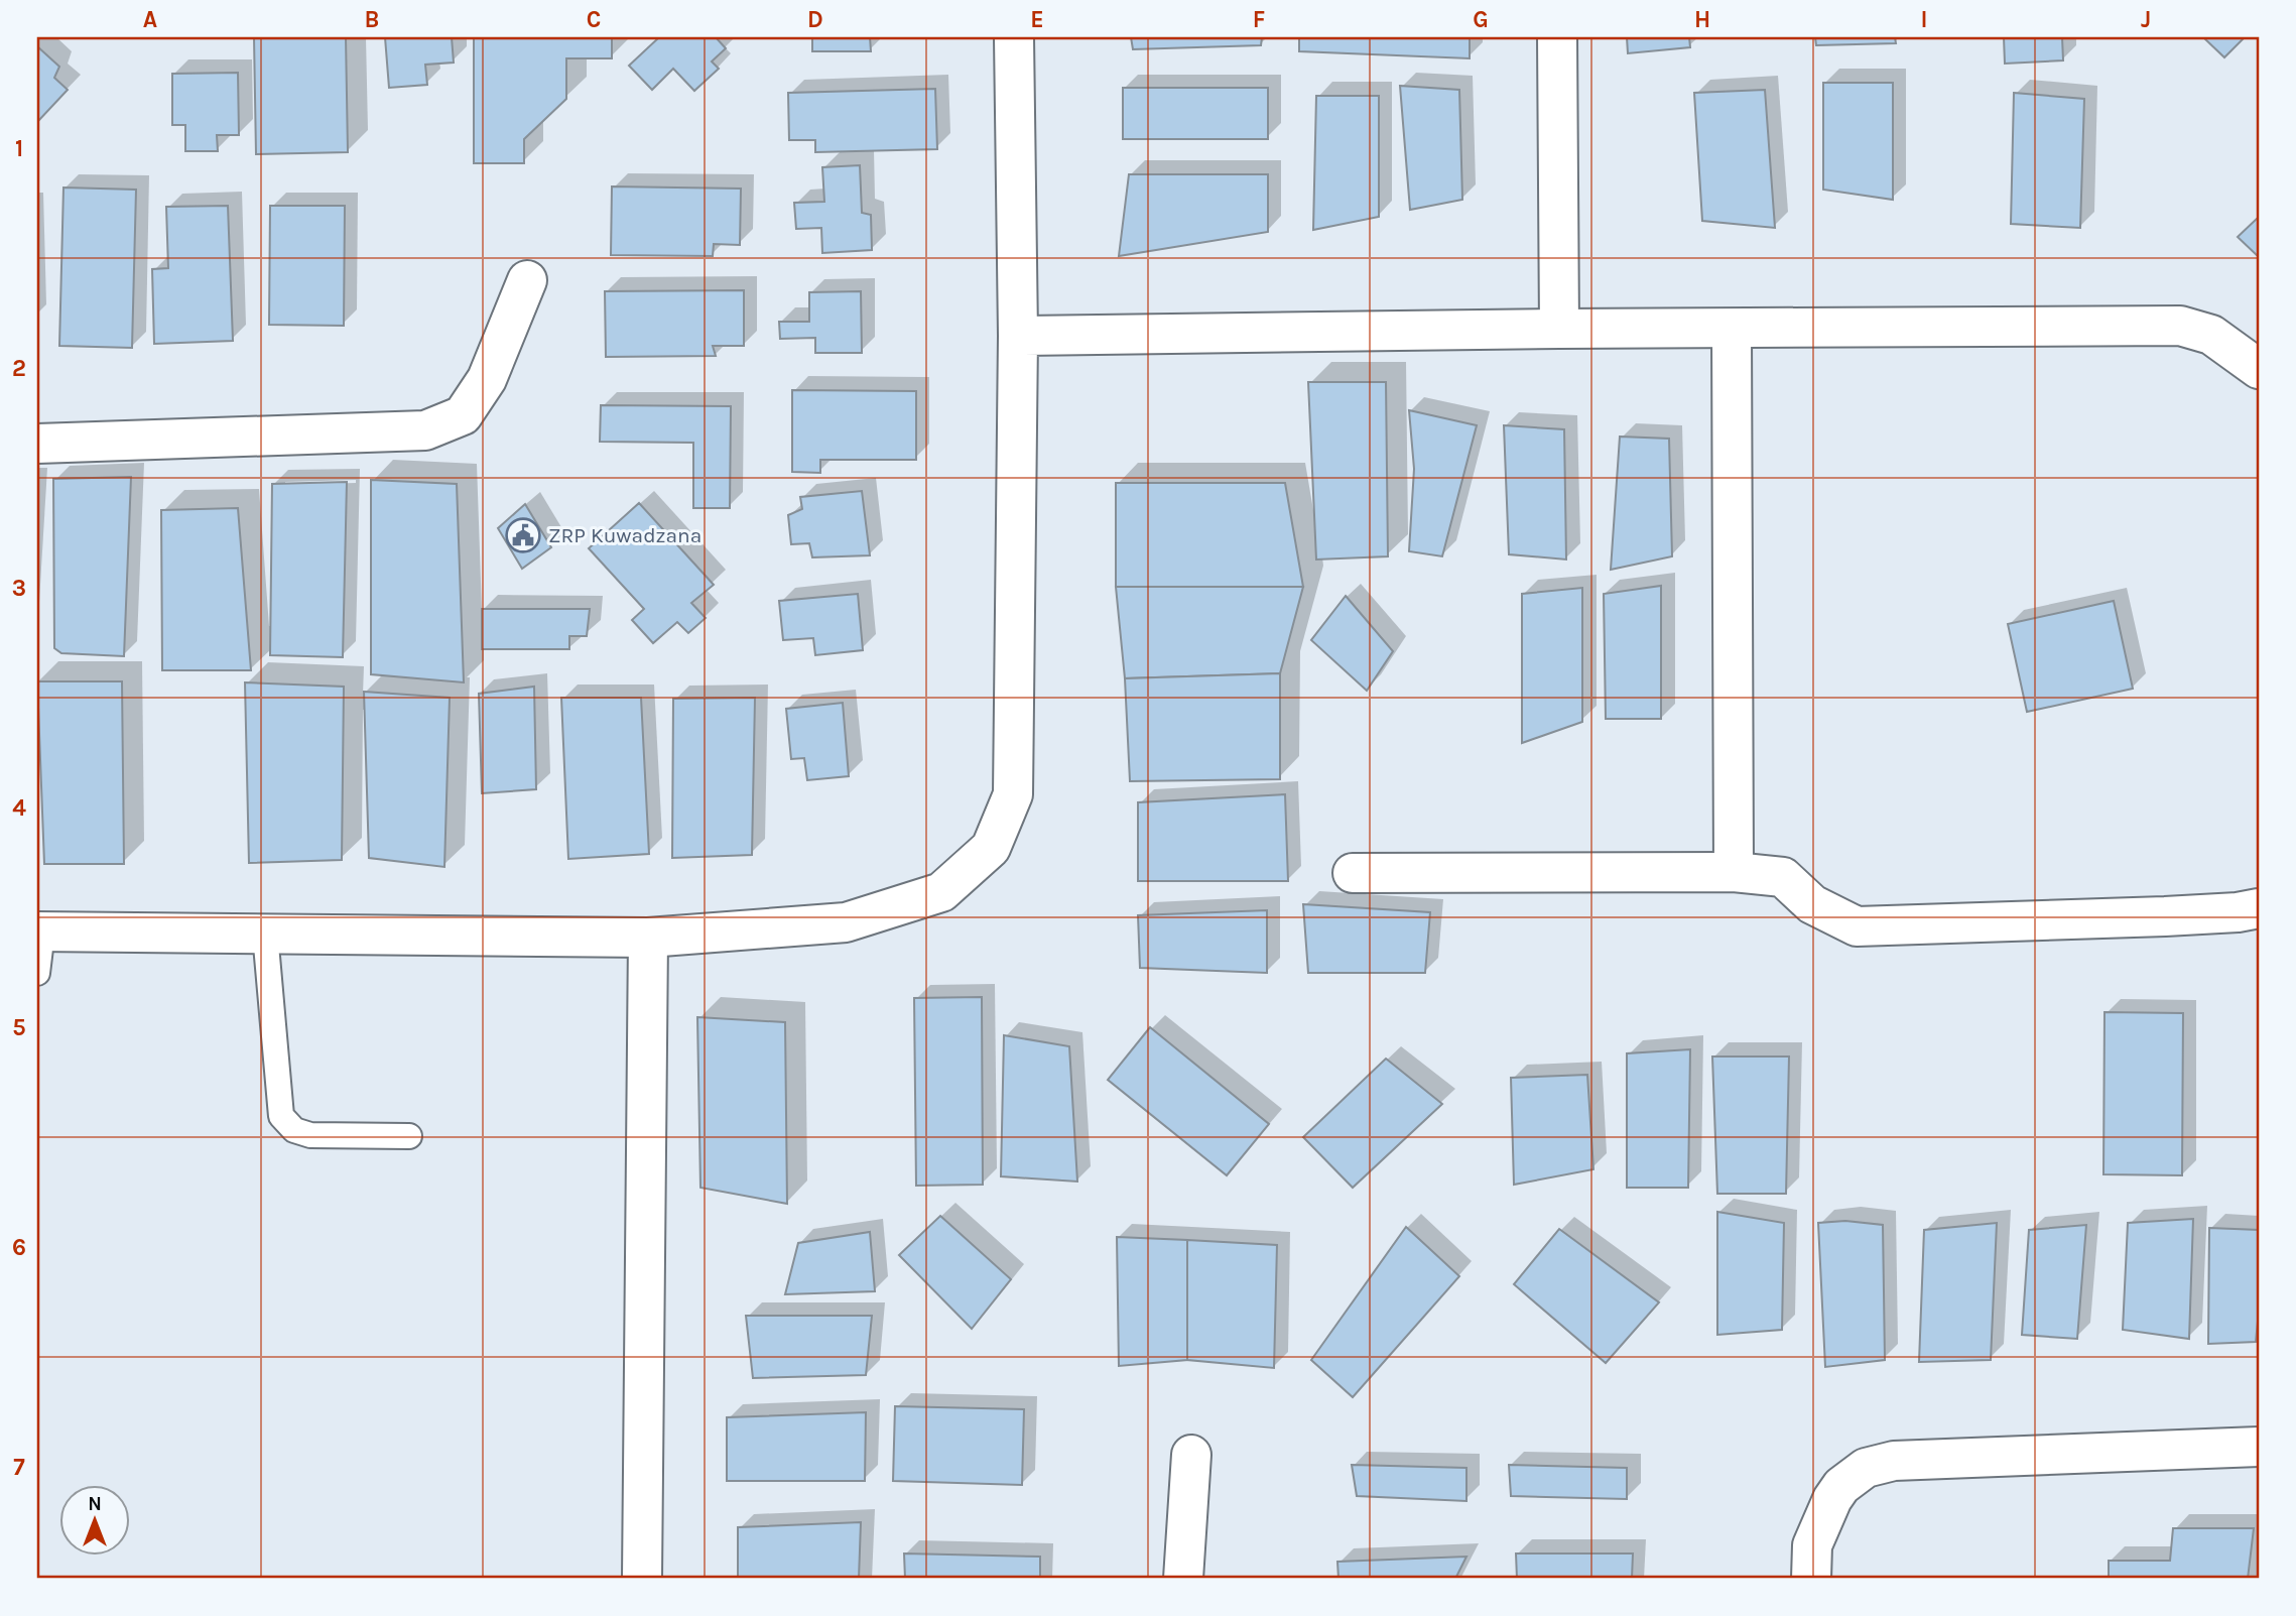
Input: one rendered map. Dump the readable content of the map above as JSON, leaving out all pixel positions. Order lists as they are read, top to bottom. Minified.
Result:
{"places":{"public building":["ZRP Kuwadzana"]},"north":"top","grid":{"columns":["A","B","C","D","E","F","G","H","I","J"],"rows":["1","2","3","4","5","6","7"]}}
